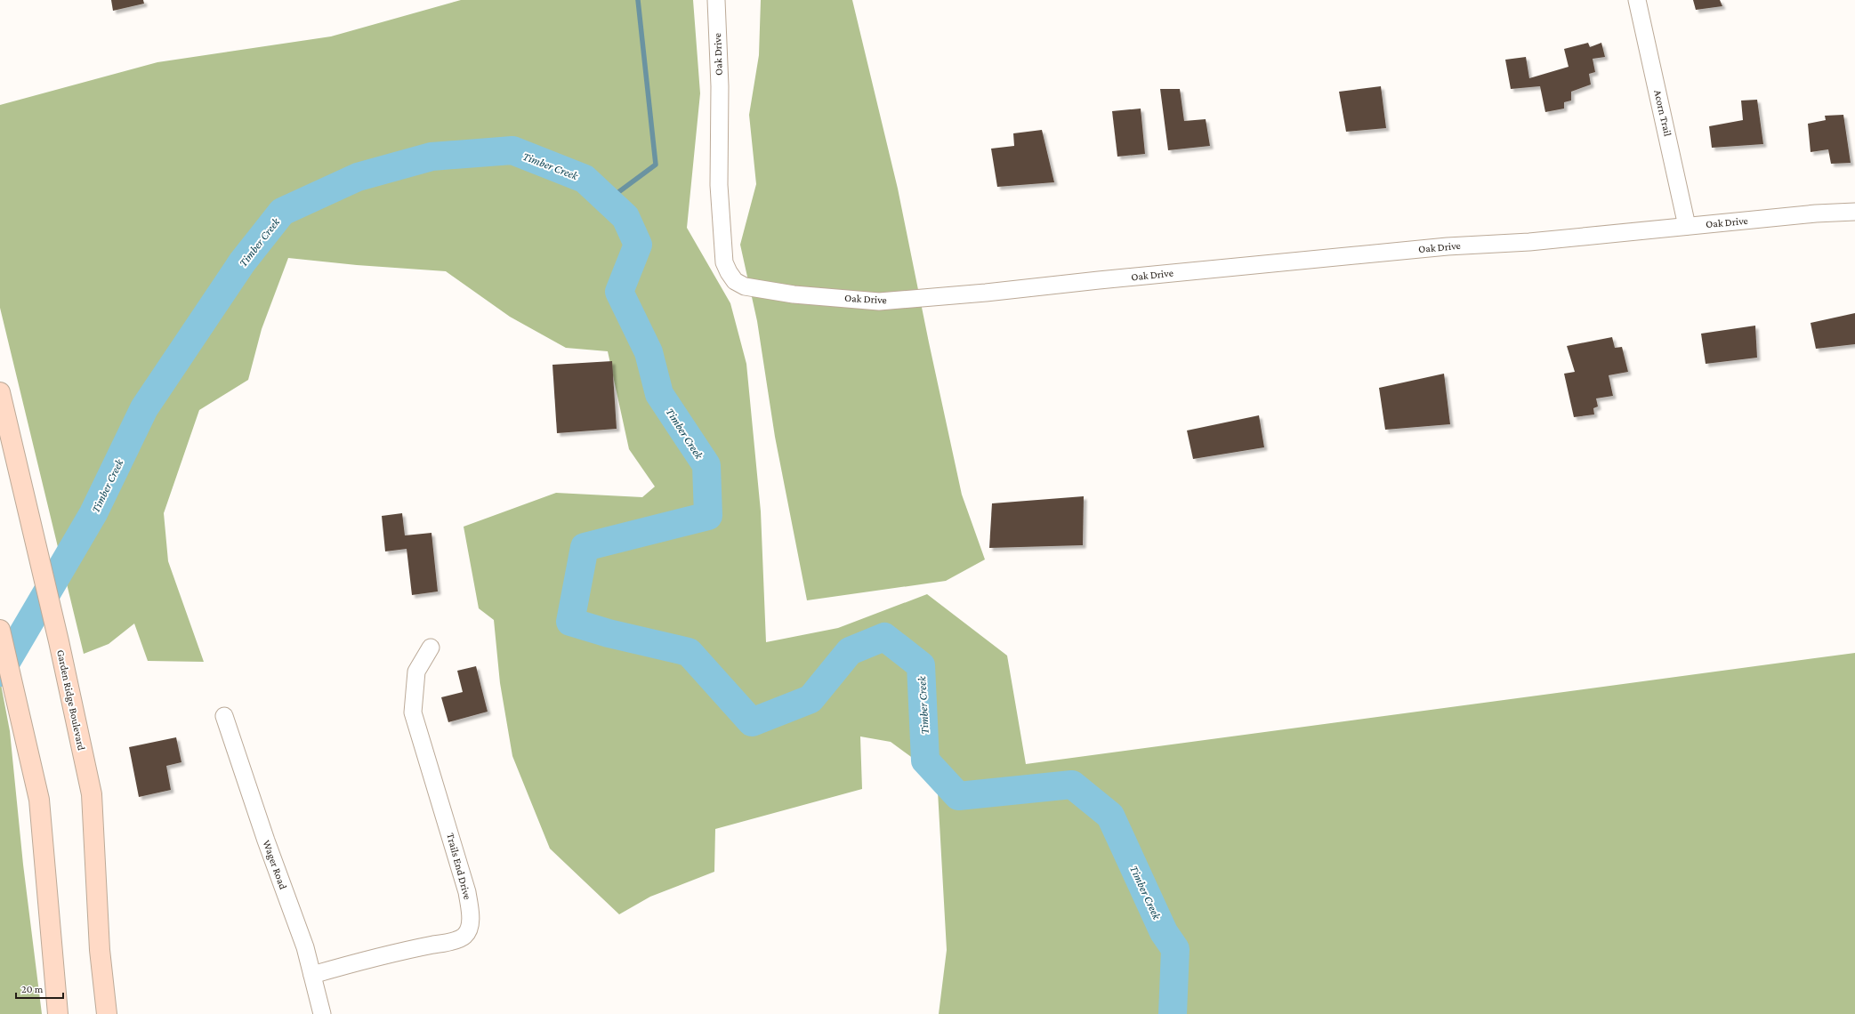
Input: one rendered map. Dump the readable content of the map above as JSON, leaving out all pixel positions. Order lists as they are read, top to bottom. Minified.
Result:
{"streets":{"main road":["Garden Ridge Boulevard"],"street":["Oak Drive","Acorn Trail","Wager Road","Trails End Drive"]},"crossings":[["Oak Drive","Acorn Trail"],["Wager Road","Trails End Drive"]],"water":["Timber Creek"],"scale_bar":"20 m"}
